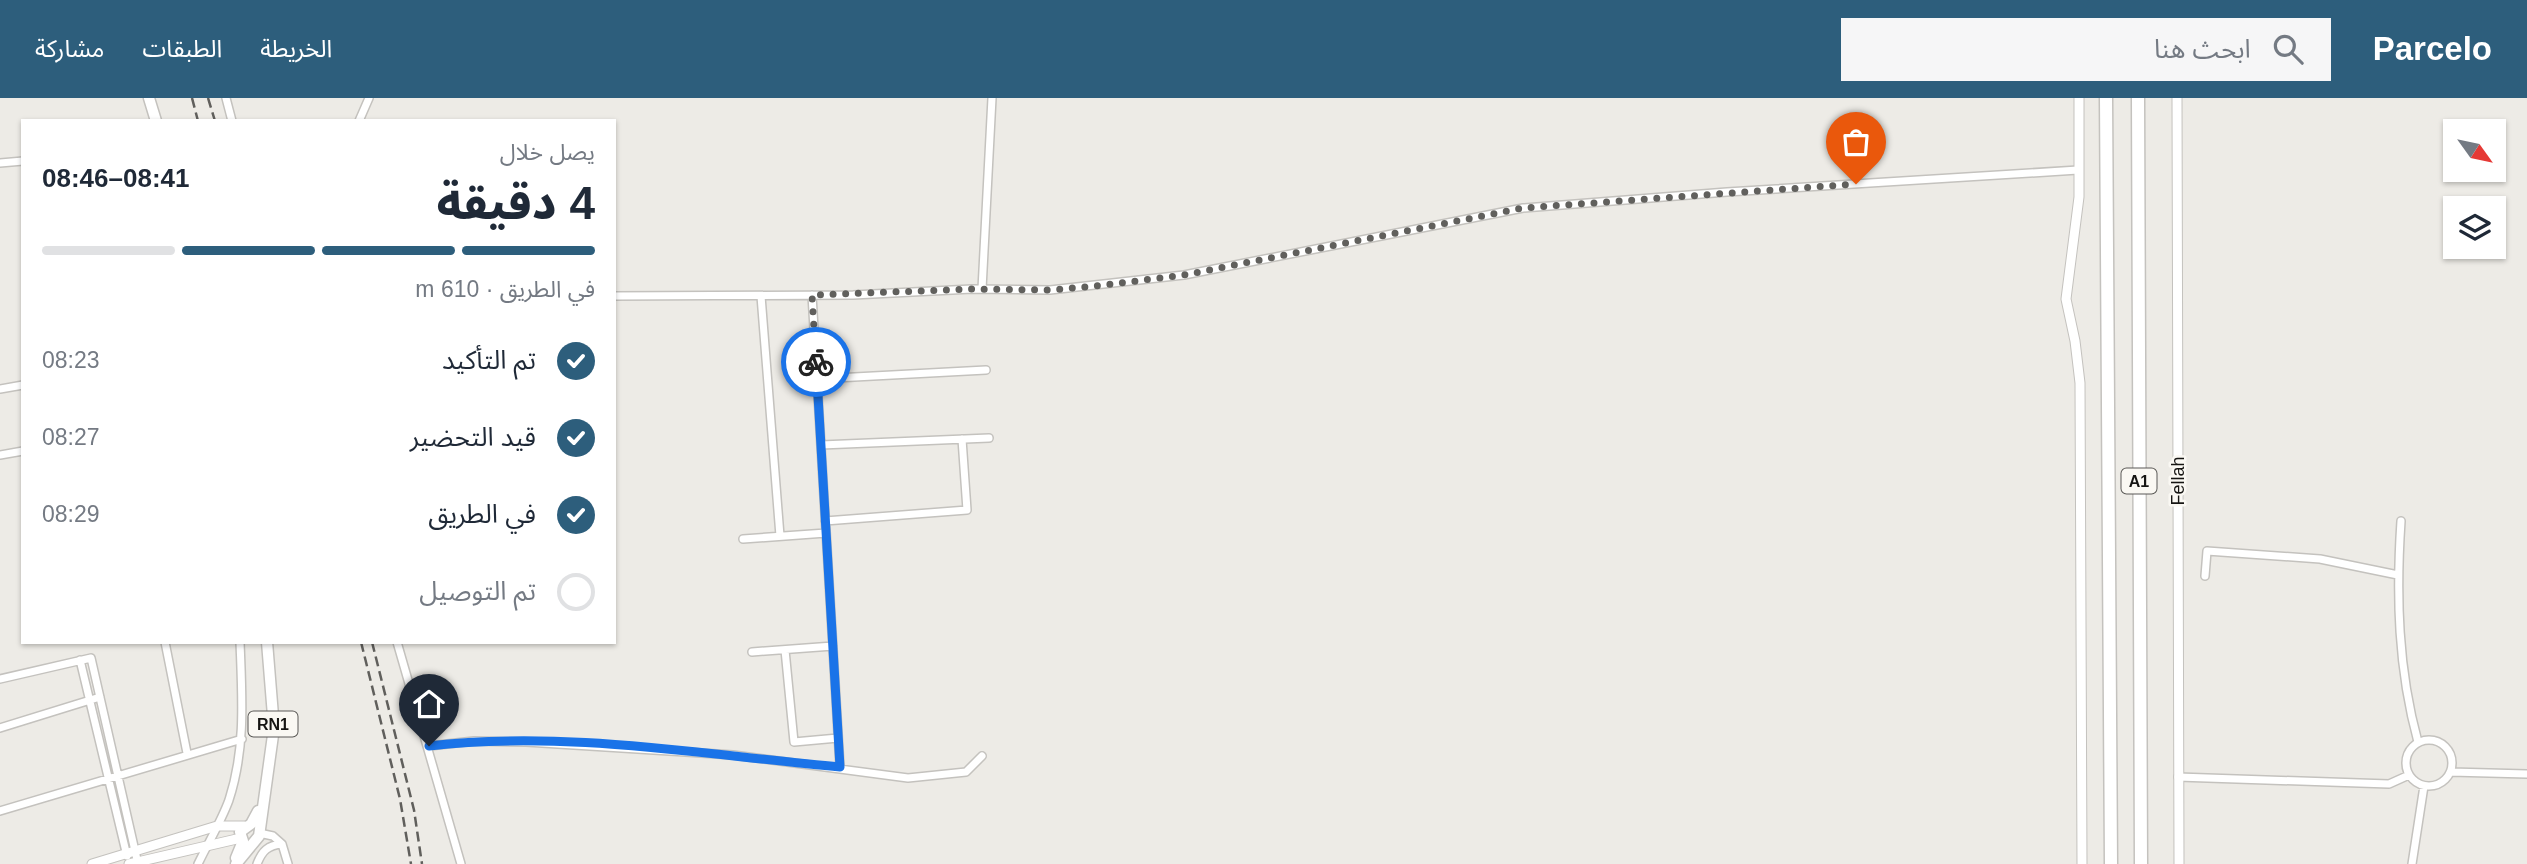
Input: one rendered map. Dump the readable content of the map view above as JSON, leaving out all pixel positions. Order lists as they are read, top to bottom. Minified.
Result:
{"streets":{"highway":["A1"],"main road":["RN1"],"street":["Fellah"]},"north":"bottom right","page":{"header":"Parcelo","search":"ابحث هنا","nav":["الخريطة","الطبقات","مشاركة"],"heading":["4 دقيقة","يصل خلال","08:41–08:46"],"bar":"في الطريق · 610 m","list":[["تم التأكيد","08:23"],["قيد التحضير","08:27"],["في الطريق","08:29"],"تم التوصيل"]}}
